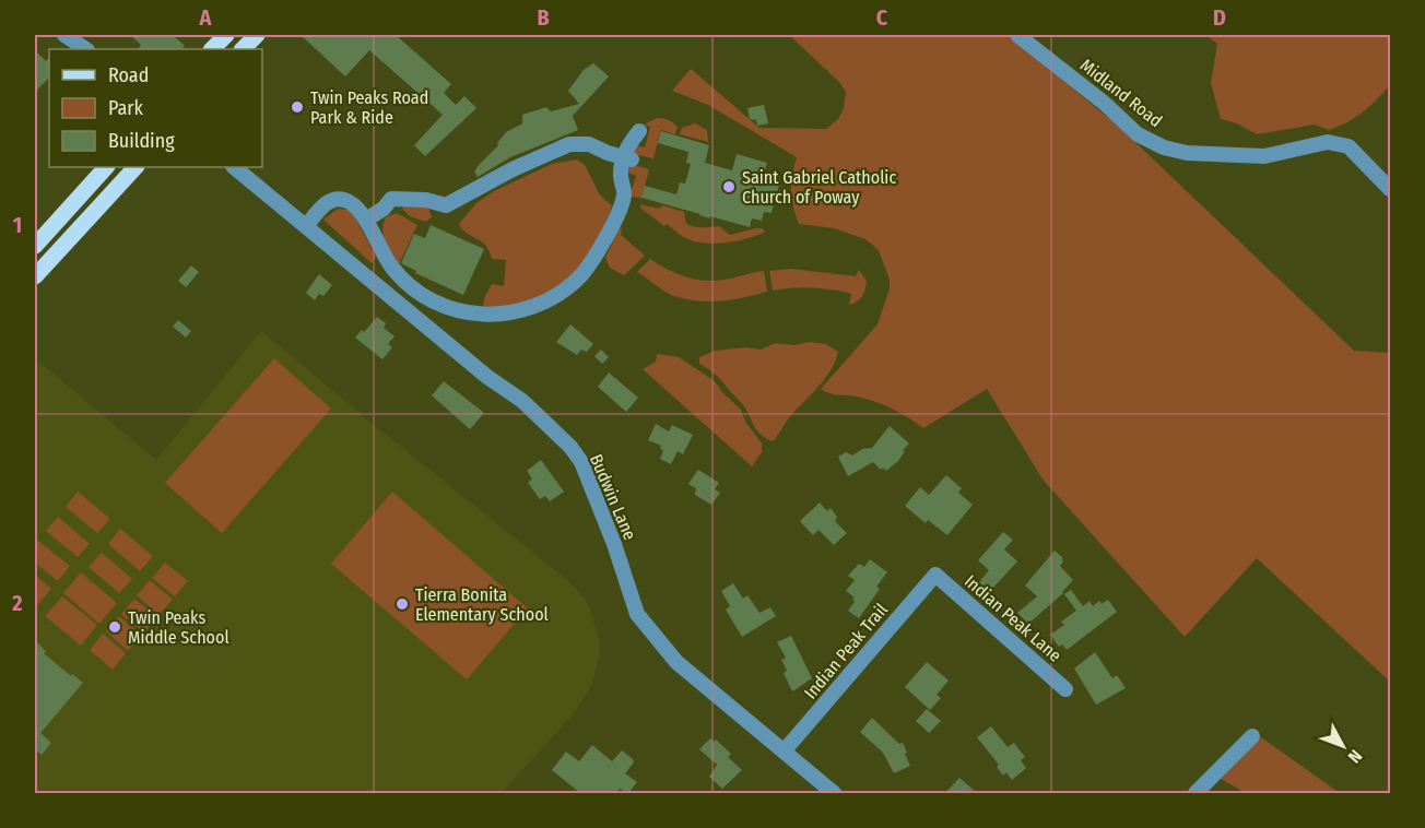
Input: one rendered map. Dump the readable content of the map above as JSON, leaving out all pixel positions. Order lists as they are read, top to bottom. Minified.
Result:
{"streets":{"street":["Midland Road","Budwin Lane","Indian Peak Lane","Indian Peak Trail"]},"crossings":[["Budwin Lane","Indian Peak Trail"],["Indian Peak Lane","Indian Peak Trail"]],"places":["Twin Peaks Road Park & Ride","Saint Gabriel Catholic Church of Poway","Tierra Bonita Elementary School","Twin Peaks Middle School"],"legend":["Road","Park","Building"],"north":"bottom right","grid":{"columns":["A","B","C","D"],"rows":["1","2"]}}
